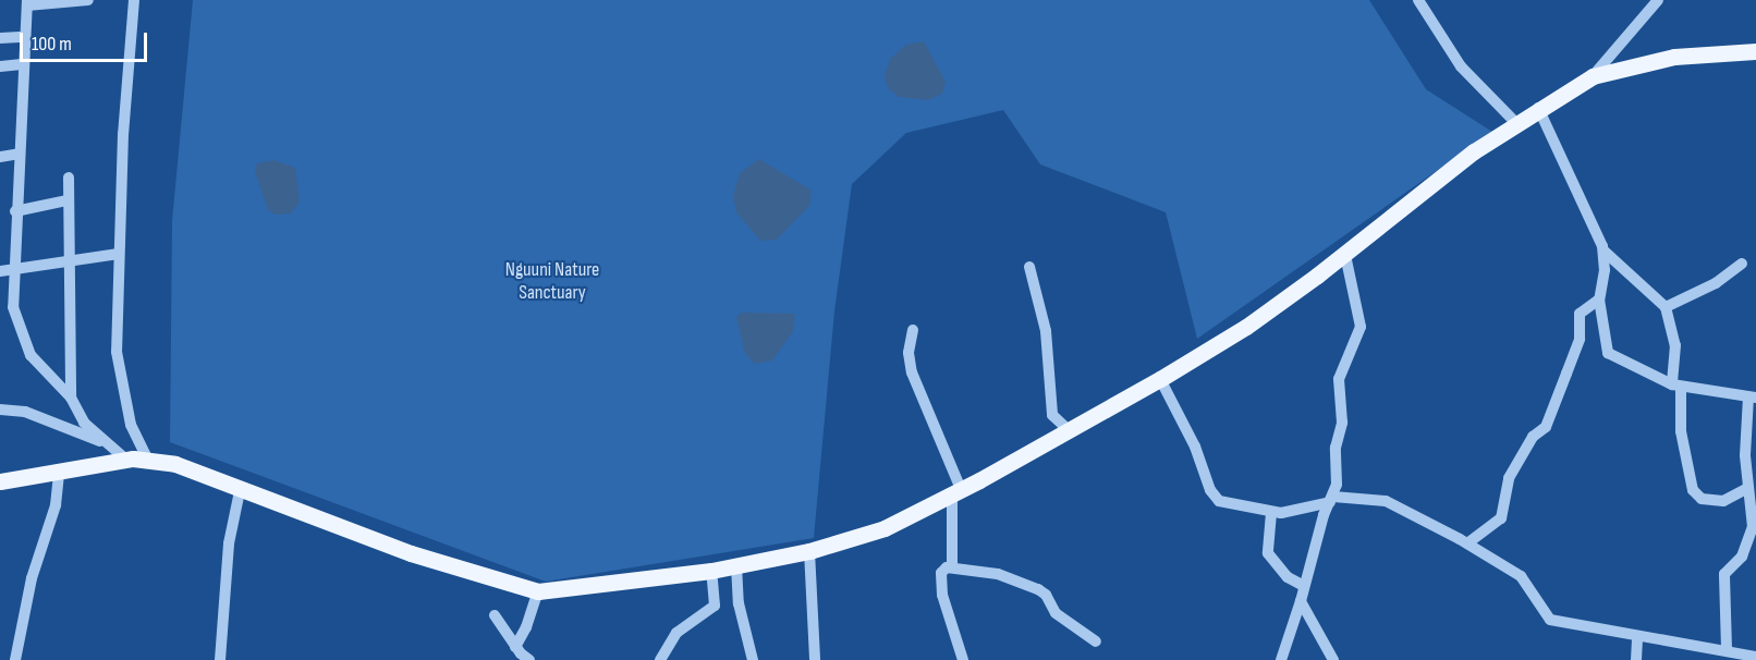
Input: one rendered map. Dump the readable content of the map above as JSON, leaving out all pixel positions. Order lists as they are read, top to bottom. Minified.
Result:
{"parks":["Nguuni Nature Sanctuary"],"scale_bar":"100 m"}
